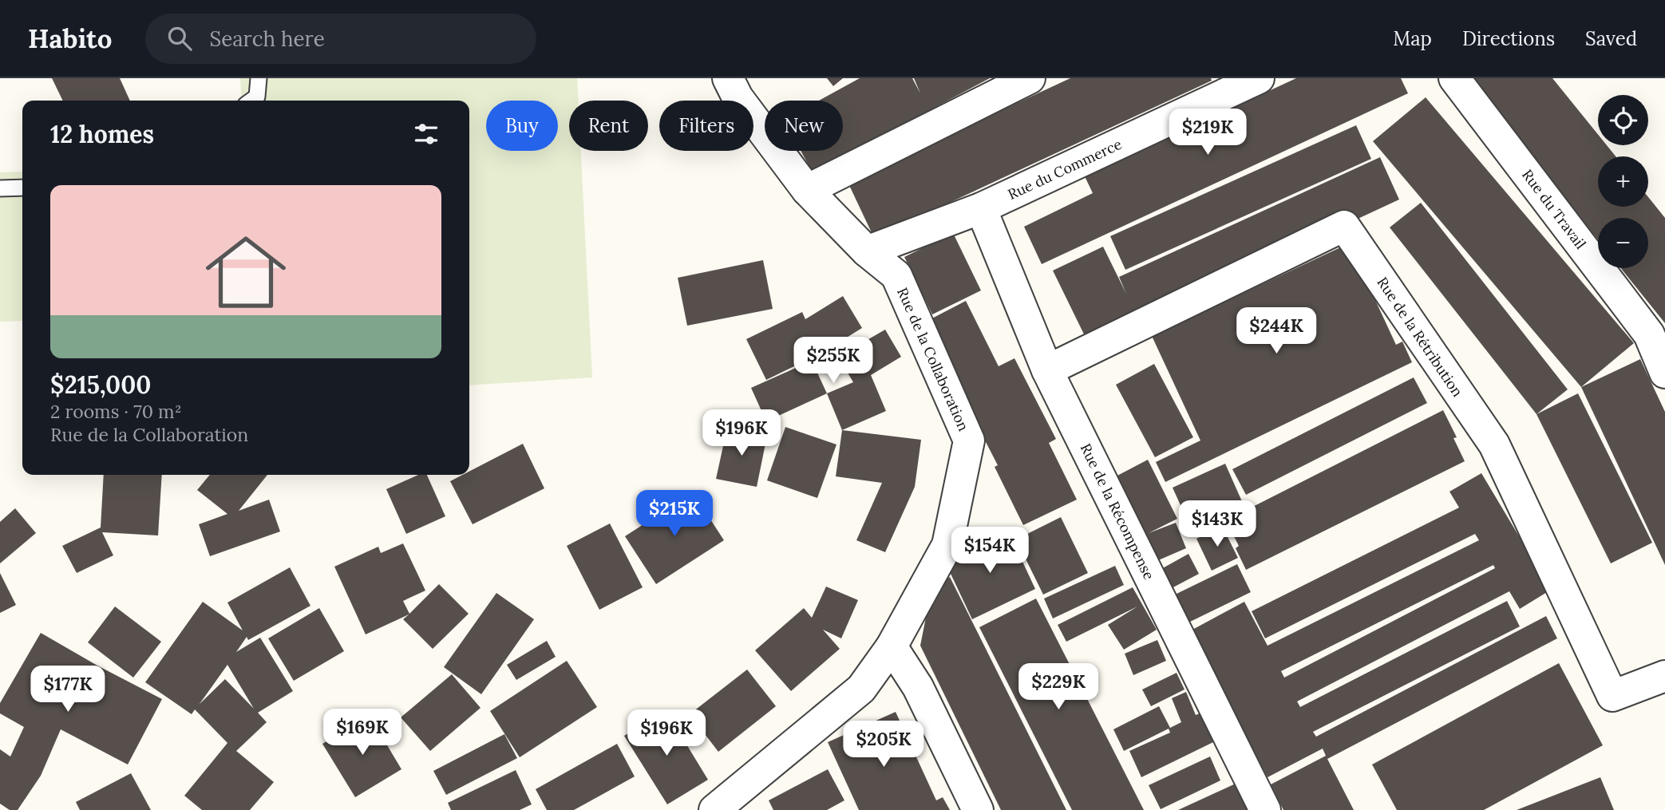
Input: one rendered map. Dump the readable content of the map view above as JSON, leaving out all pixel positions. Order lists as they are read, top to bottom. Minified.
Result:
{"streets":{"street":["Rue du Commerce","Rue du Travail","Rue de la Rétribution","Rue de la Collaboration","Rue de la Récompense"]},"crossings":[["Rue du Commerce","Rue de la Collaboration"],["Rue du Commerce","Rue de la Récompense"],["Rue de la Rétribution","Rue de la Récompense"]],"page":{"header":"Habito","search":"Search here","nav":["Map","Directions","Saved"],"map_buttons":["+","−"],"chip":["Buy","Rent","Filters","New"],"heading":"12 homes","price":["$219K","$244K","$255K","$196K","$215K","$143K","$154K","$229K","$177K","$169K","$196K","$205K"],"list":[{"name":"$215,000","note":"2 rooms · 70 m² · Rue de la Collaboration"}]}}
